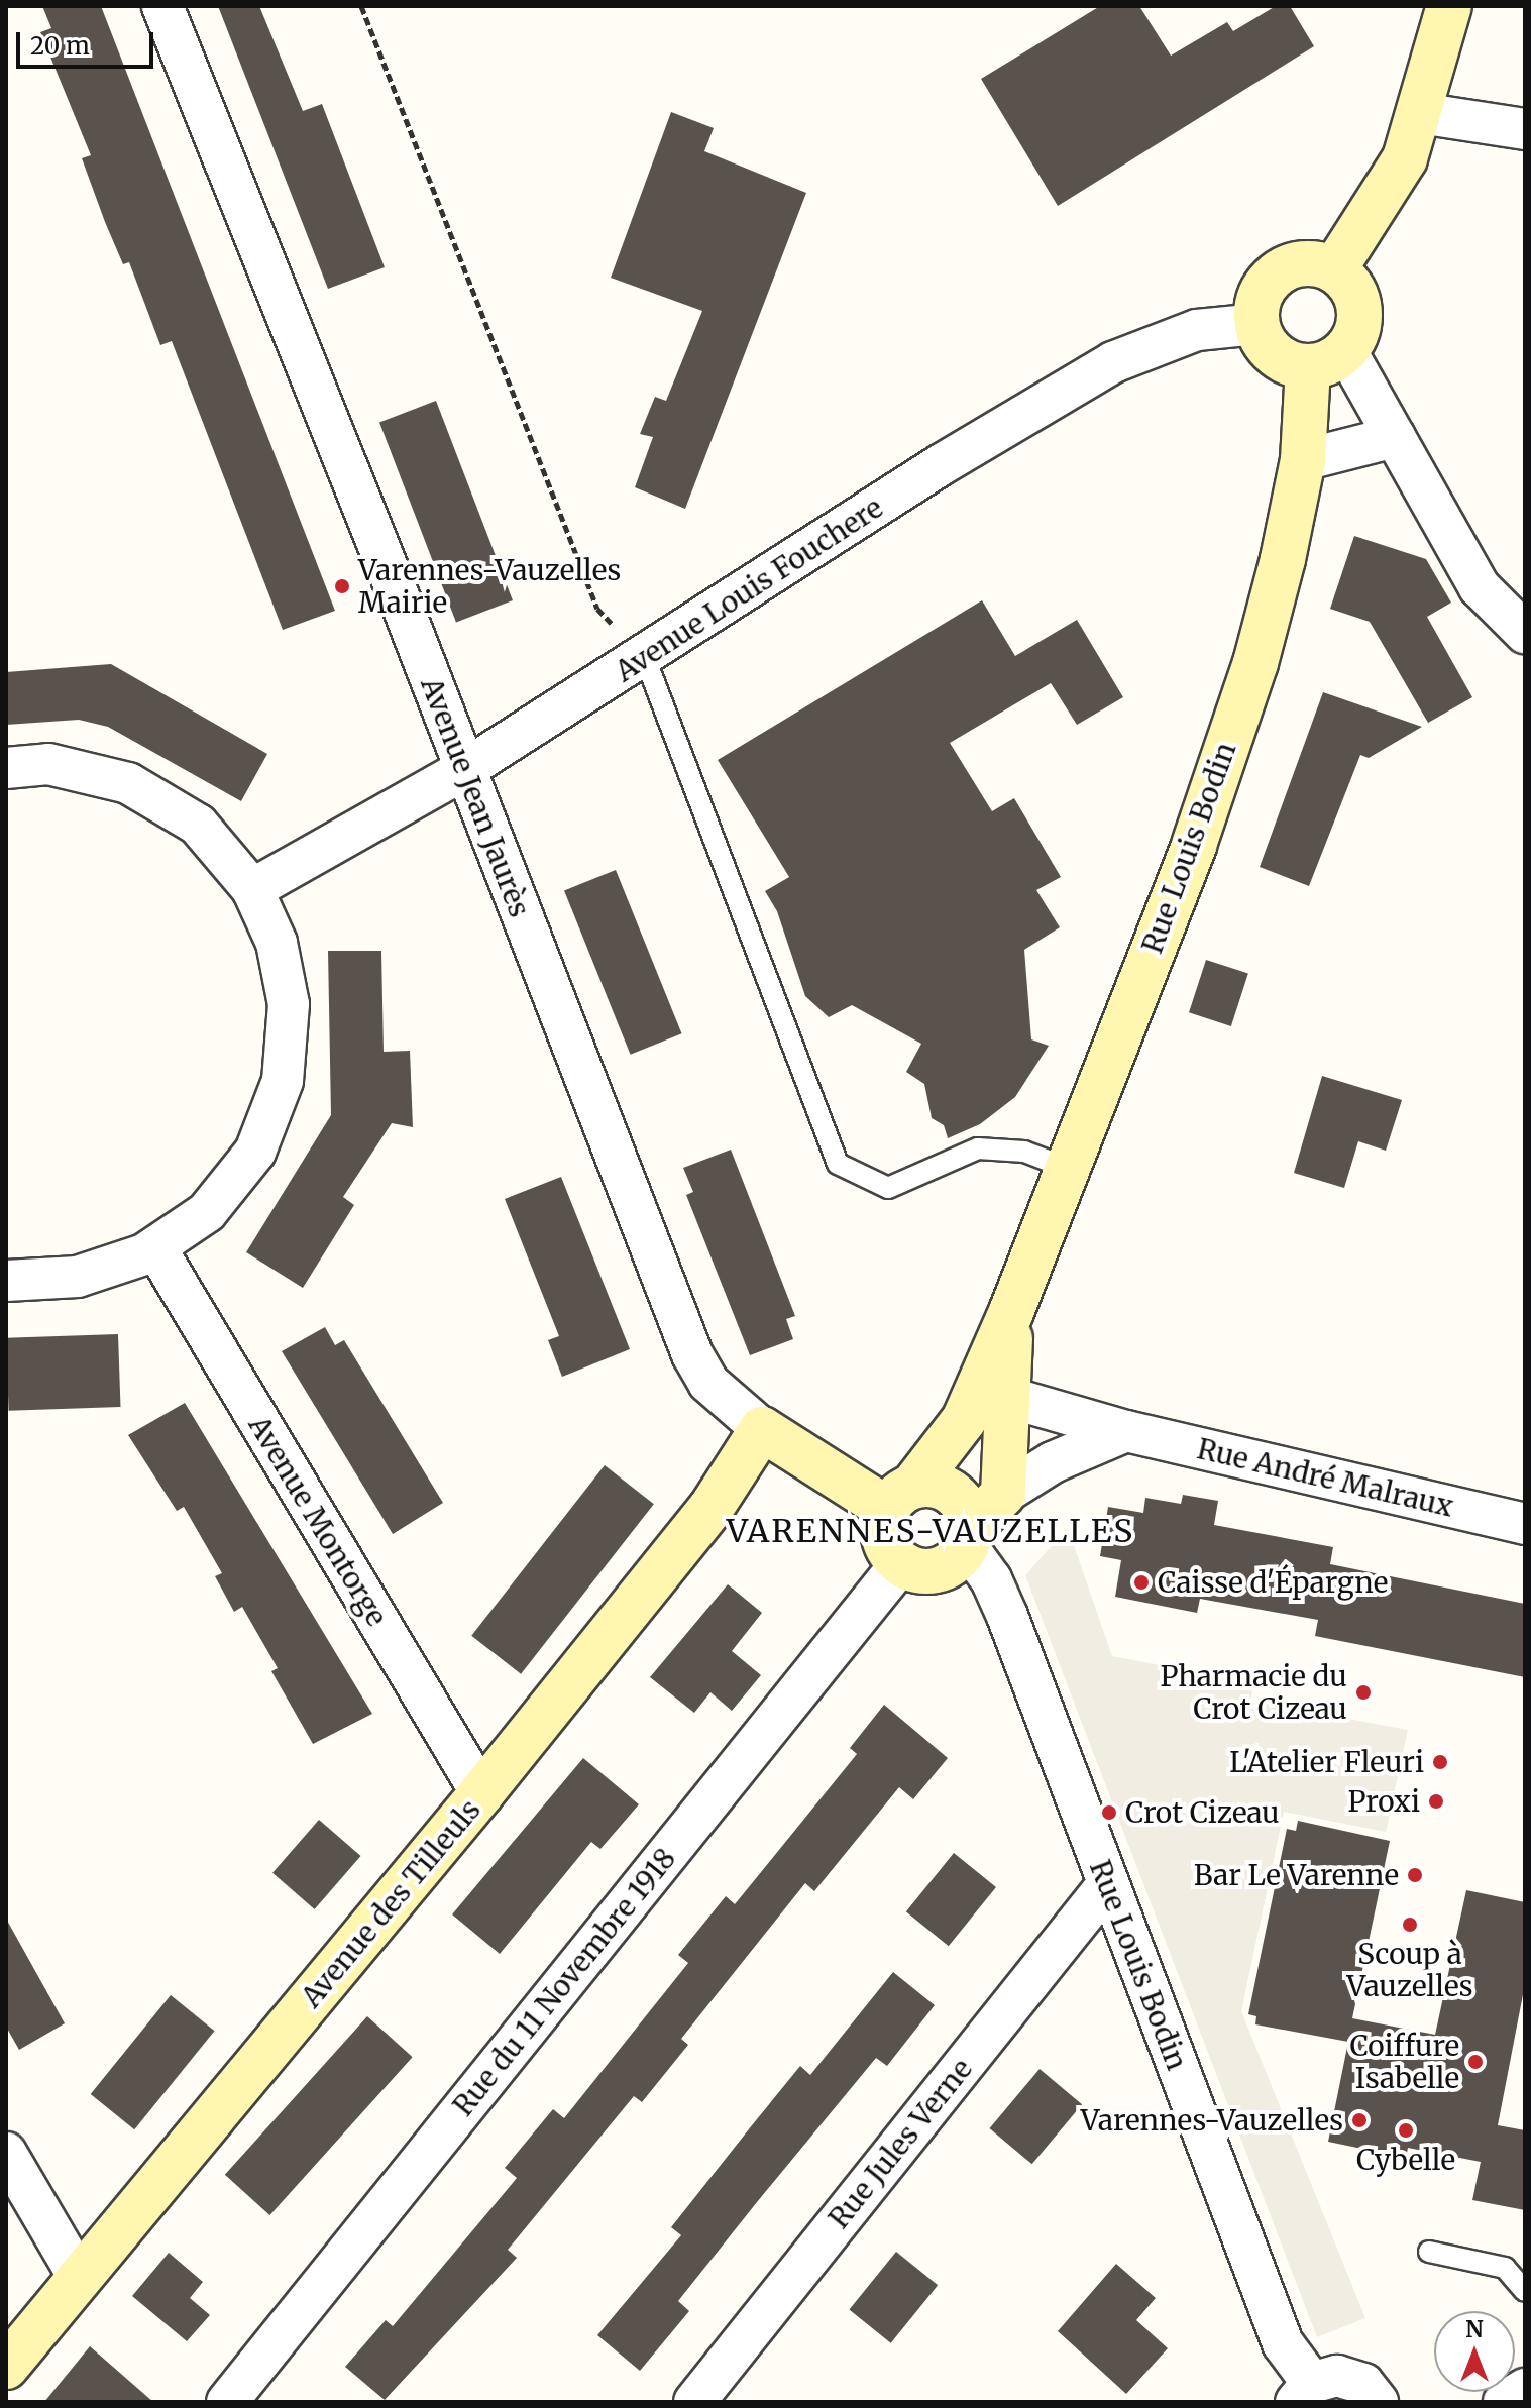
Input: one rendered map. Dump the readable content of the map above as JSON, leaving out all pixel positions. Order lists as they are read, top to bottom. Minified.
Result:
{"streets":{"street":["Avenue Louis Fouchere","Avenue Jean Jaurès","Rue Louis Bodin","Rue André Malraux","Avenue Montorge","Avenue des Tilleuls","Rue du 11 Novembre 1918","Rue Jules Verne"]},"crossings":[["Avenue Louis Fouchere","Avenue Jean Jaurès"],["Avenue Louis Fouchere","Rue Louis Bodin"],["Avenue Jean Jaurès","Rue Louis Bodin"],["Avenue Jean Jaurès","Avenue des Tilleuls"],["Avenue Jean Jaurès","Rue du 11 Novembre 1918"],["Rue Louis Bodin","Rue André Malraux"],["Rue Louis Bodin","Rue du 11 Novembre 1918"],["Rue Louis Bodin","Rue Jules Verne"],["Avenue Montorge","Avenue des Tilleuls"]],"districts":["VARENNES-VAUZELLES"],"places":["Varennes-Vauzelles Mairie","Caisse d'Épargne","Pharmacie du Crot Cizeau","L'Atelier Fleuri","Proxi","Crot Cizeau","Bar Le Varenne","Scoup à Vauzelles","Coiffure Isabelle","Varennes-Vauzelles","Cybelle"],"scale_bar":"20 m","north":"top"}
